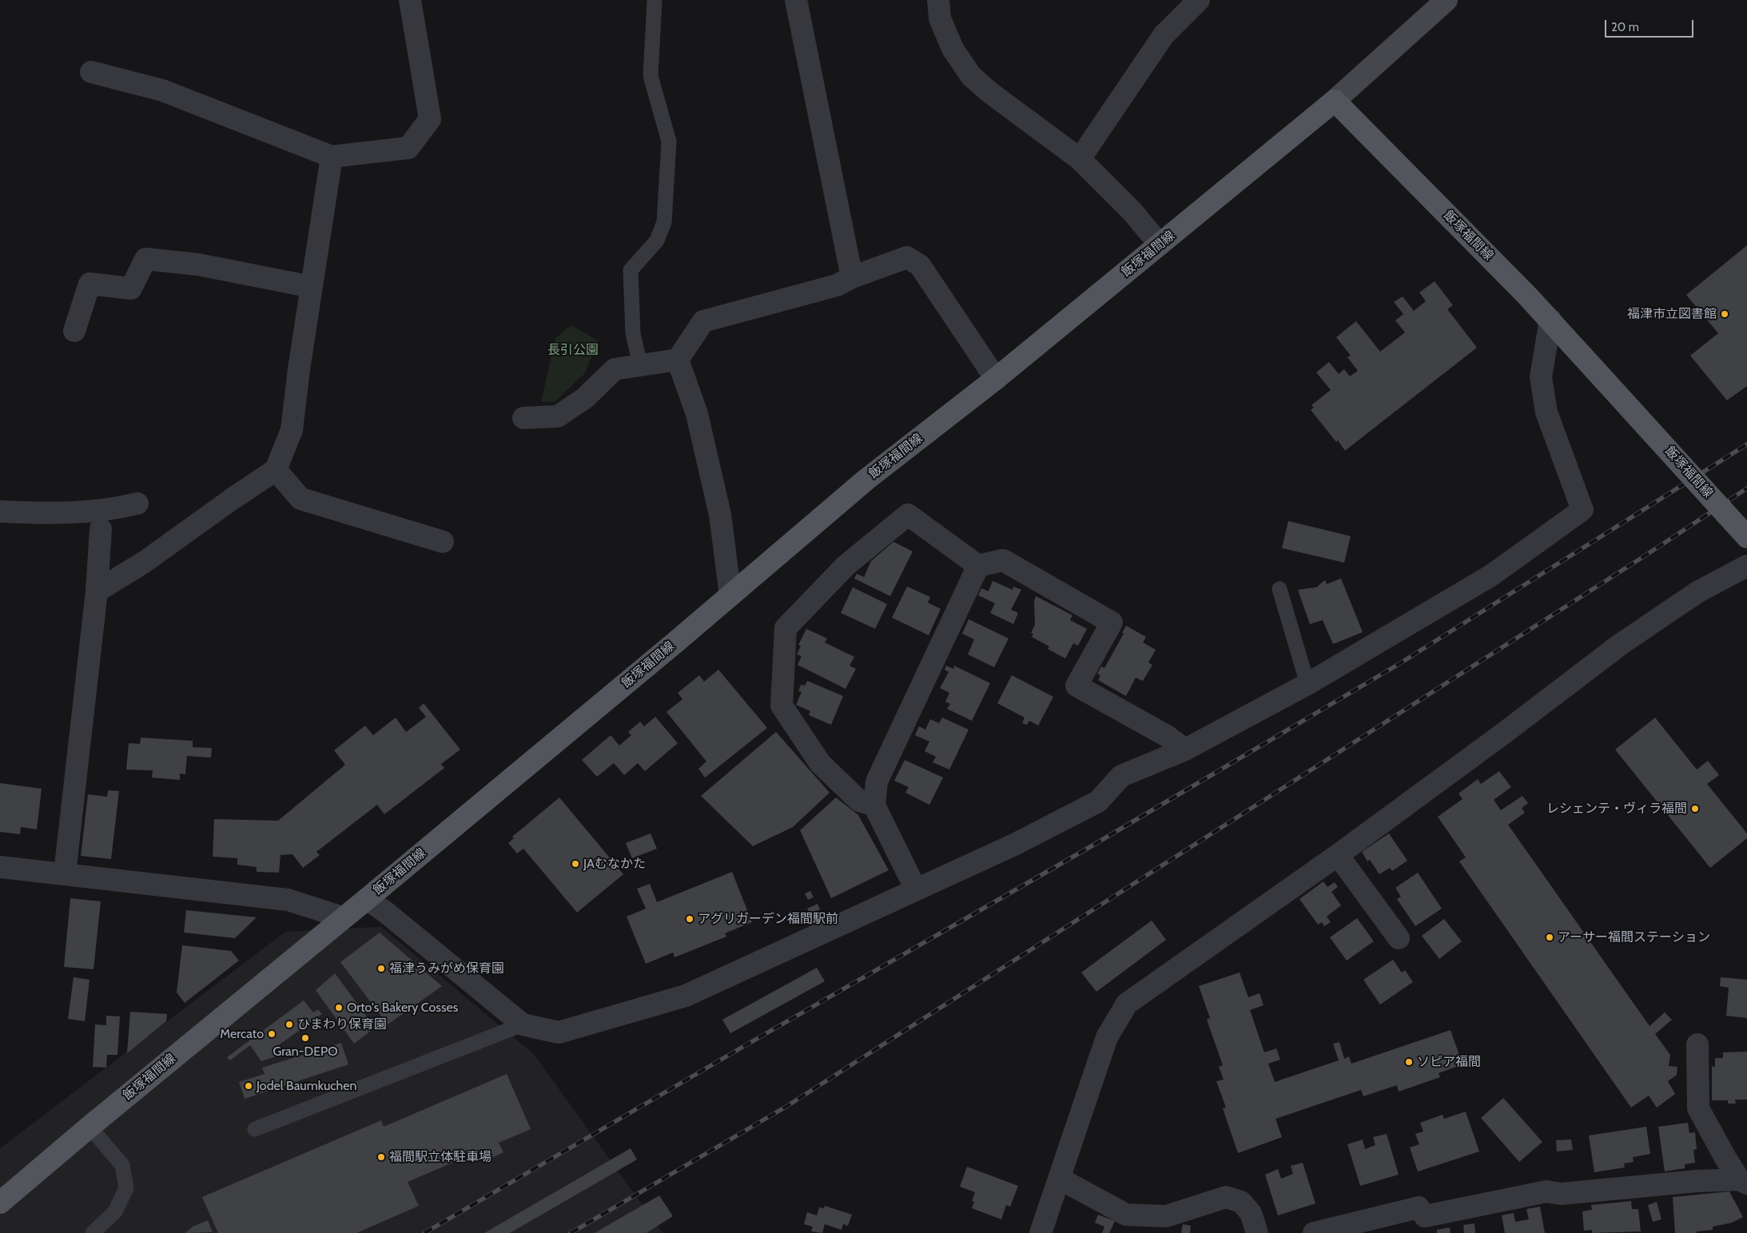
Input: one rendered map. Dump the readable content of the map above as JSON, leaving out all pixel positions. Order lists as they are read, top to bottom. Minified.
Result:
{"streets":{"main road":["飯塚福間線"]},"parks":["長引公園"],"places":["福津市立図書館","レシェンテ・ヴィラ福間","JAむなかた","アグリガーデン福間駅前","アーサー福間ステーション","福津うみがめ保育園","Orto's Bakery Cosses","ひまわり保育園","Mercato","Gran-DEPO","ソピア福間","Jodel Baumkuchen","福間駅立体駐車場"],"scale_bar":"20 m"}
